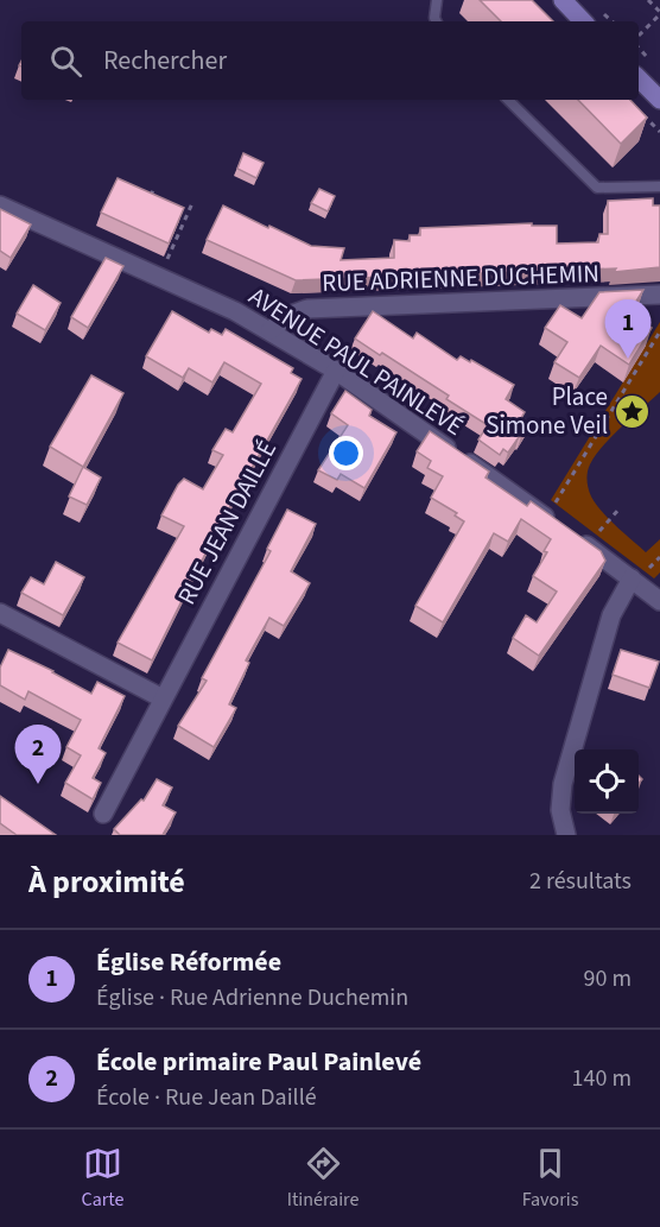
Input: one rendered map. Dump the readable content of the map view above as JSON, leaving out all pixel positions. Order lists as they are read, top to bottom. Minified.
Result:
{"streets":{"street":["RUE ADRIENNE DUCHEMIN","AVENUE PAUL PAINLEVÉ","RUE JEAN DAILLÉ"]},"crossings":[["RUE ADRIENNE DUCHEMIN","AVENUE PAUL PAINLEVÉ"],["AVENUE PAUL PAINLEVÉ","RUE JEAN DAILLÉ"]],"places":{"place":["Place Simone Veil"]},"page":{"search":"Rechercher","pins":["1","2"],"heading":["À proximité","2 résultats"],"list":[{"mark":"1","name":"Église Réformée","note":"Église · Rue Adrienne Duchemin","value":"90 m"},{"mark":"2","name":"École primaire Paul Painlevé","note":"École · Rue Jean Daillé","value":"140 m"}],"nav":["Carte","Itinéraire","Favoris"]}}
